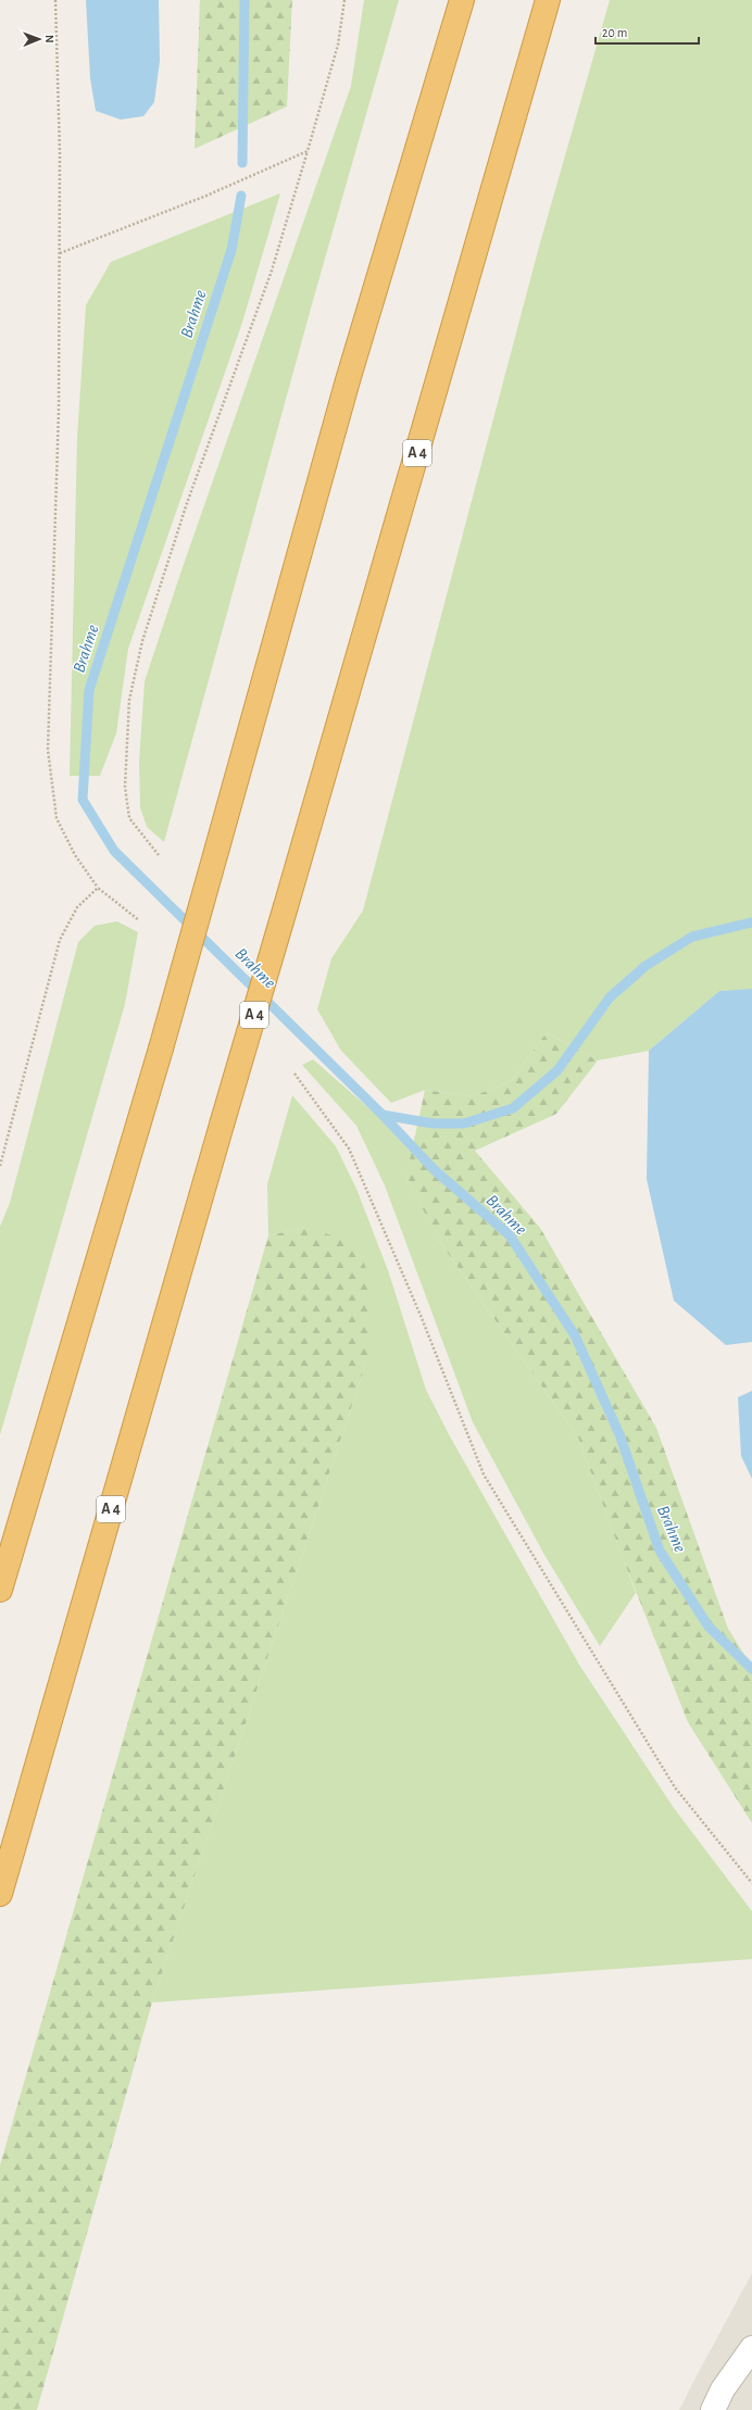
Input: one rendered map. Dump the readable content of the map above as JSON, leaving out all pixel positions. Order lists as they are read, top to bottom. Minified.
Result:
{"streets":{"highway":["A 4"]},"water":["Brahme"],"scale_bar":"20 m","north":"right"}
